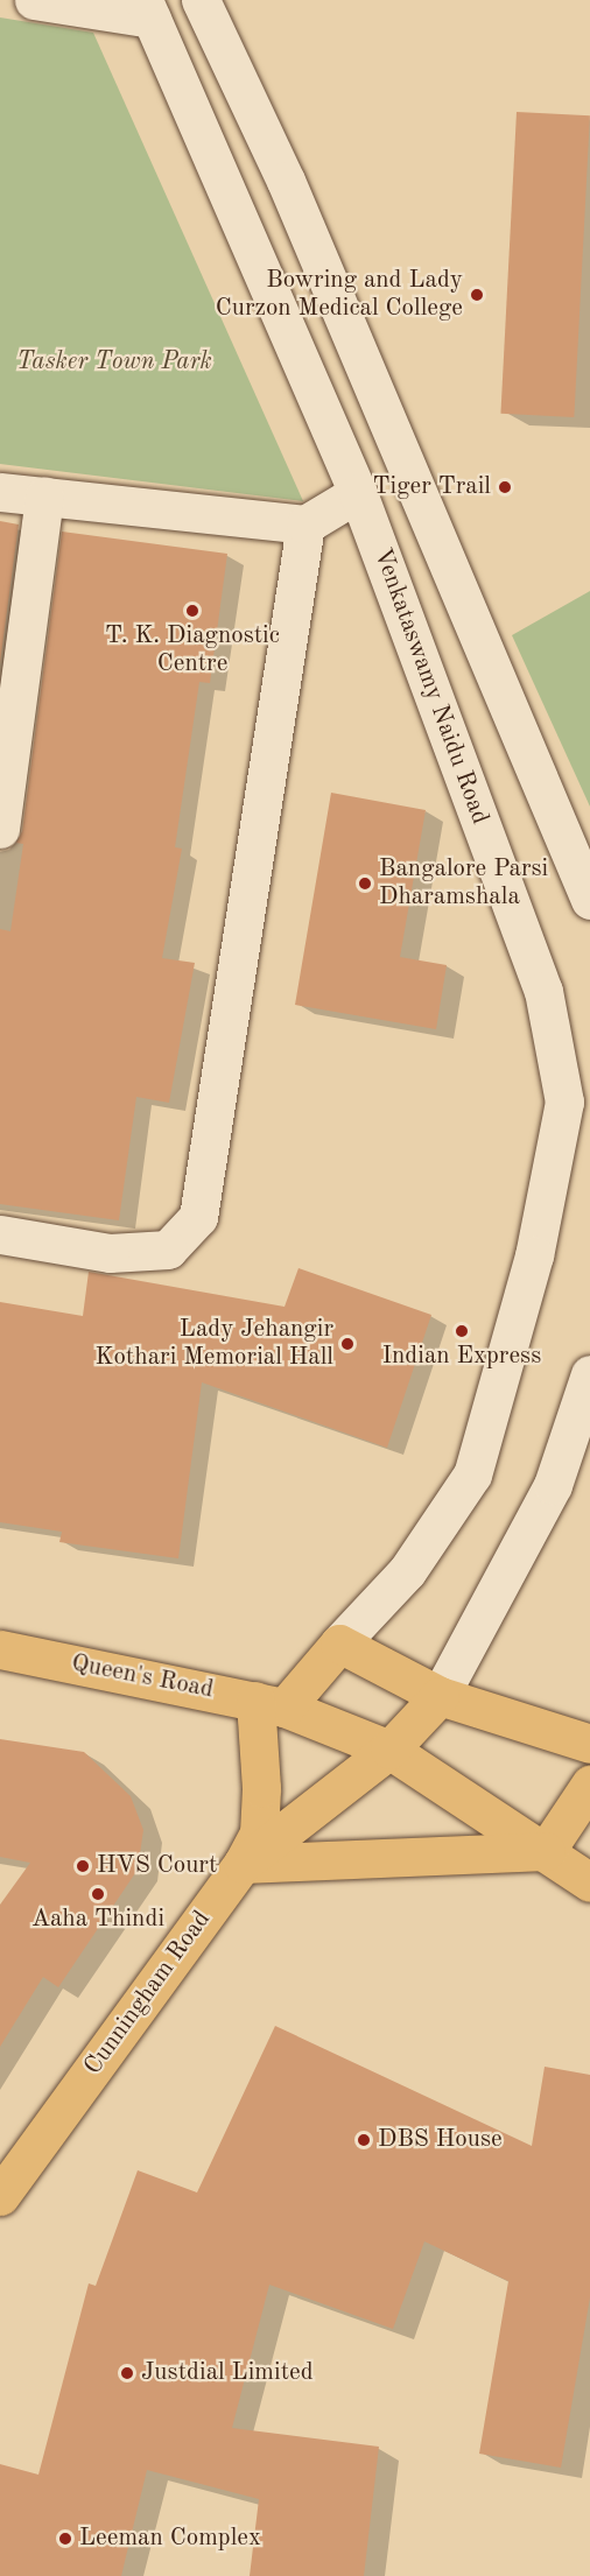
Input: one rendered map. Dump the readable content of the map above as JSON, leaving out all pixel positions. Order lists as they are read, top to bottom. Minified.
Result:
{"streets":{"main road":["Queen's Road","Cunningham Road"],"street":["Venkataswamy Naidu Road"]},"crossings":[["Queen's Road","Cunningham Road"]],"parks":["Tasker Town Park"],"places":["Bowring and Lady Curzon Medical College","Tiger Trail","T. K. Diagnostic Centre","Bangalore Parsi Dharamshala","Indian Express","Lady Jehangir Kothari Memorial Hall","HVS Court","Aaha Thindi","DBS House","Justdial Limited","Leeman Complex"]}
